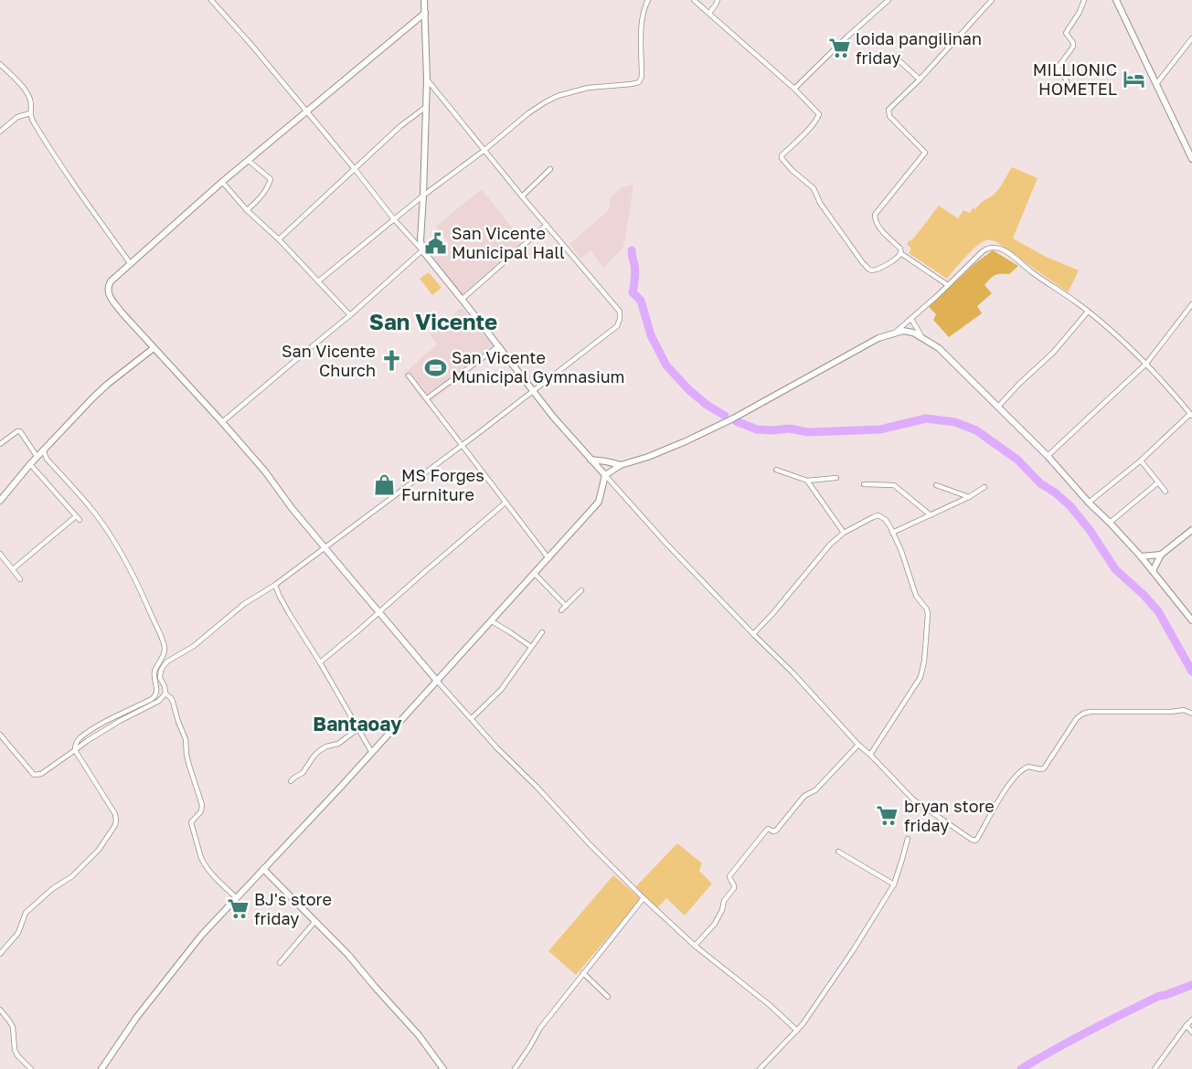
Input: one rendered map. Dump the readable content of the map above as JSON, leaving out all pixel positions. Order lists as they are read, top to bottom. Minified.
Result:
{"districts":["San Vicente","Bantaoay"],"places":{"supermarket":["loida pangilinan friday","bryan store friday","BJ's store friday"],"hotel":["MILLIONIC HOMETEL"],"public building":["San Vicente Municipal Hall"],"church":["San Vicente Church"],"sports":["San Vicente Municipal Gymnasium"],"shop":["MS Forges Furniture"]}}
